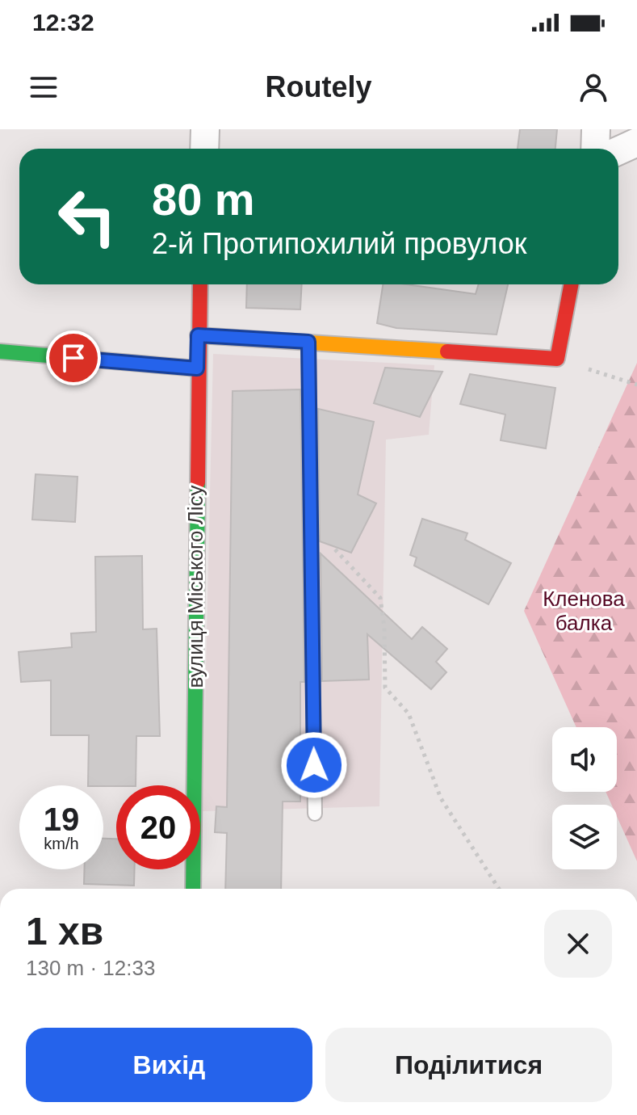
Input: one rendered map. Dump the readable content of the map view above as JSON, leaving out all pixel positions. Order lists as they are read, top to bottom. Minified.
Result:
{"streets":{"street":["вулиця Міського Лісу"]},"parks":["Кленова балка"],"page":{"status":"12:32","header":"Routely","turn":["80 m","2-й Протипохилий провулок"],"speed":"19 km/h","limit":"20","heading":["1 хв","130 m · 12:33"],"buttons":["Вихід","Поділитися"]}}
